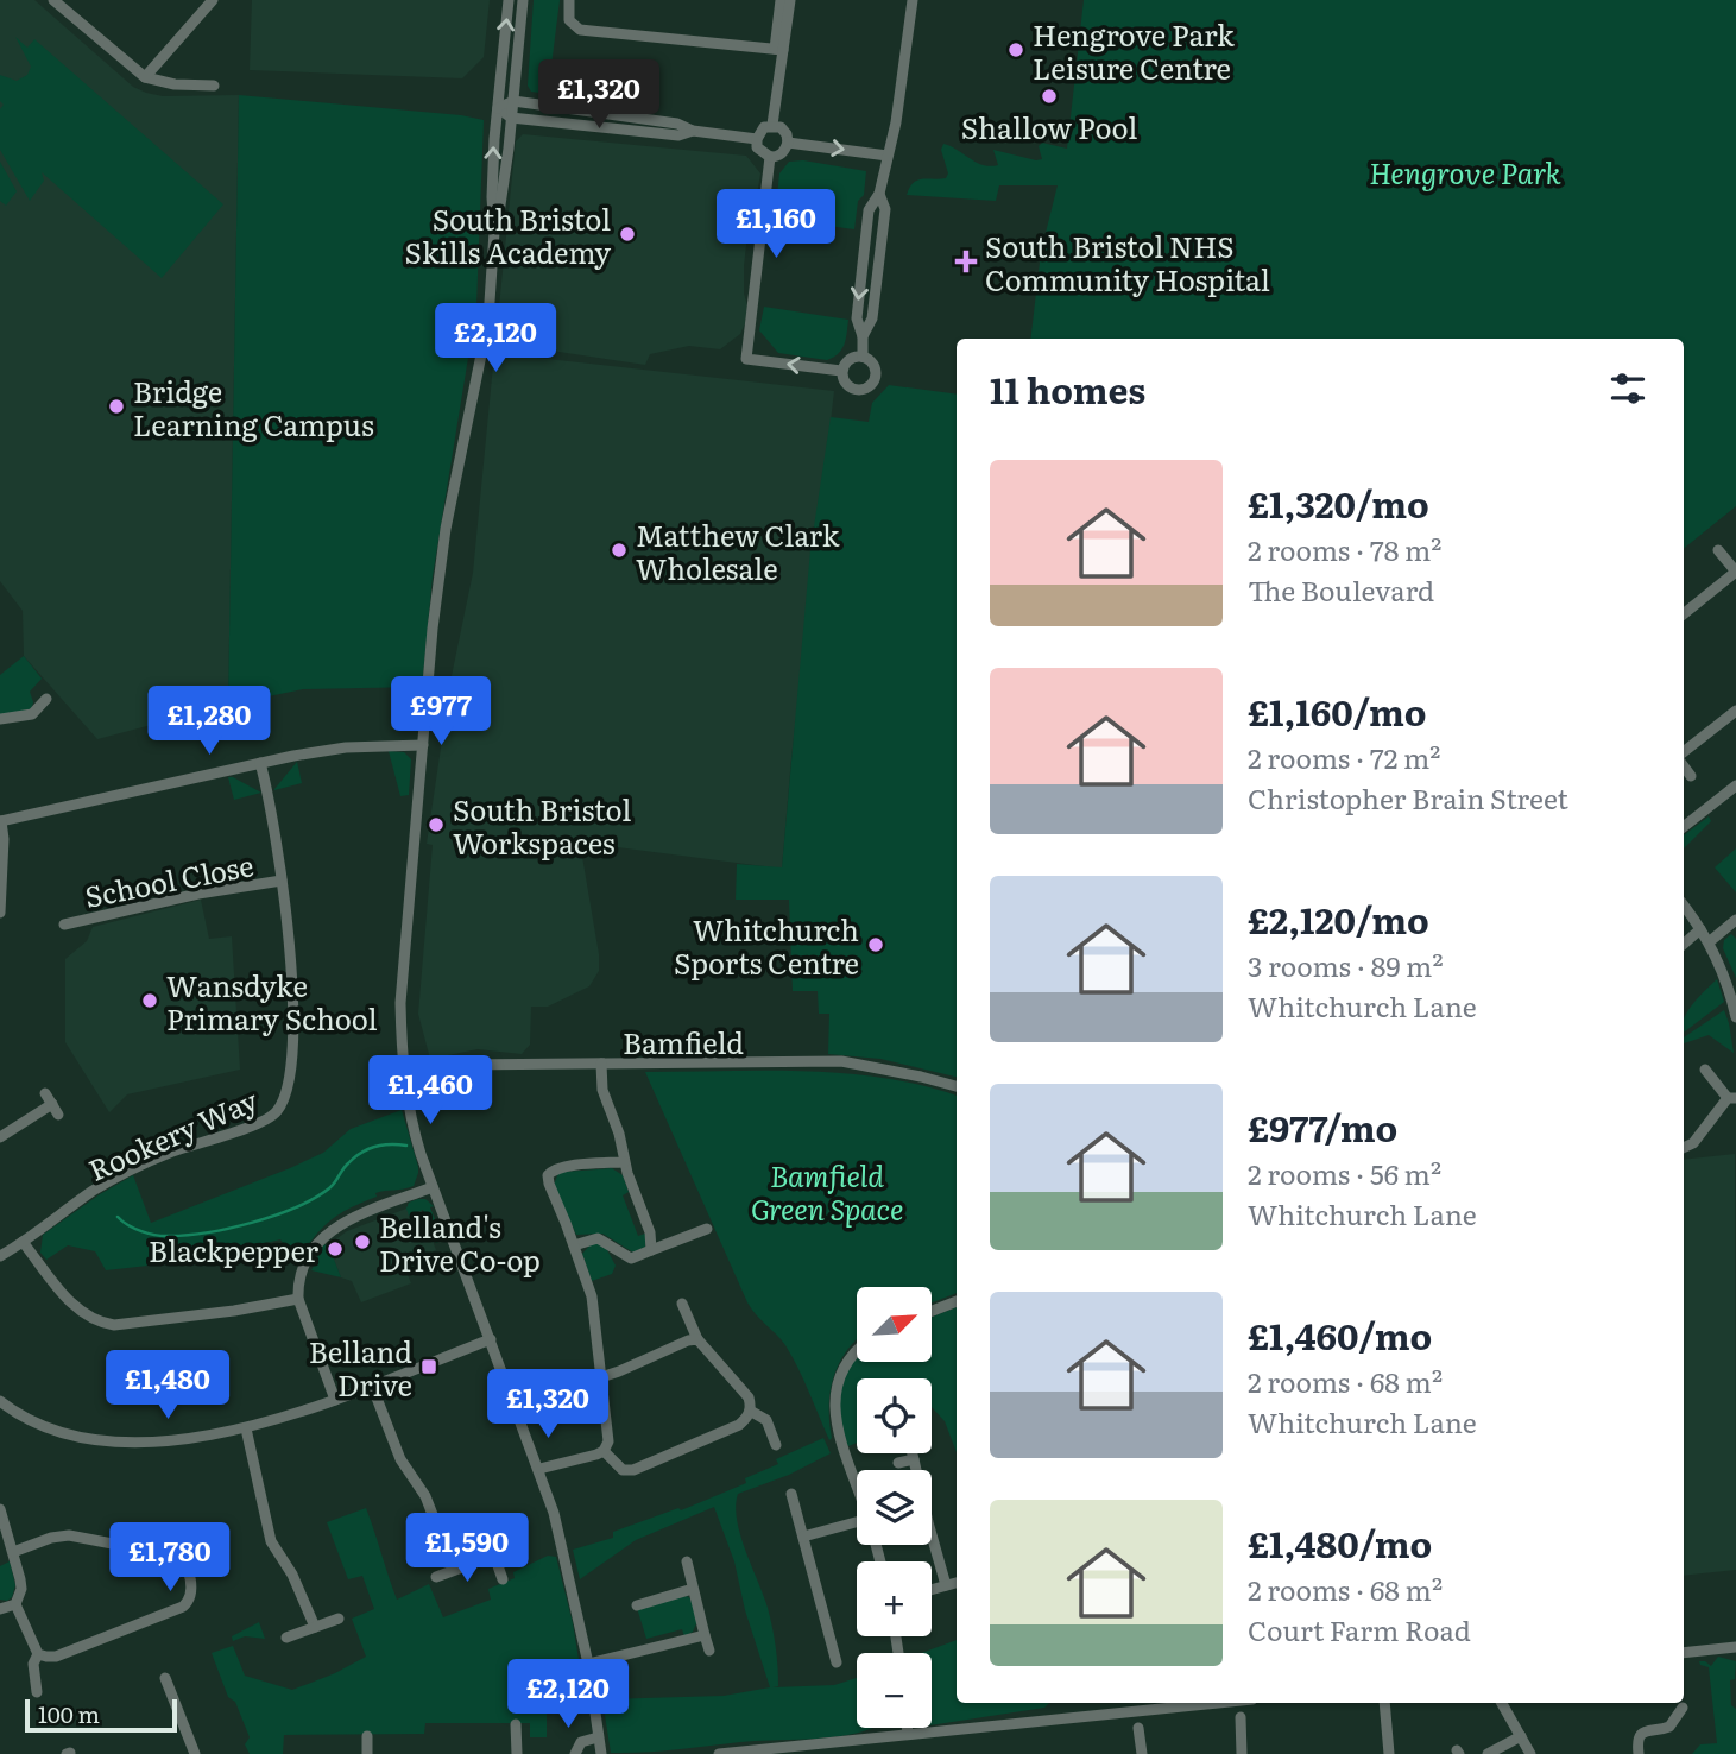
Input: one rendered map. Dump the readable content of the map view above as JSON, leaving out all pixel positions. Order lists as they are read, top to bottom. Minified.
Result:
{"streets":{"street":["School Close","Bamfield","Rookery Way"]},"crossings":[["School Close","Rookery Way"]],"parks":["Hengrove Park","Bamfield Green Space"],"places":{"other":["Hengrove Park Leisure Centre","Shallow Pool","South Bristol Skills Academy","Bridge Learning Campus","Matthew Clark Wholesale","South Bristol Workspaces","Whitchurch Sports Centre","Wansdyke Primary School","Belland's Drive Co-op","Blackpepper"],"health":["South Bristol NHS Community Hospital"],"transit":["Belland Drive"]},"scale_bar":"100 m","north":"top right","page":{"price":["£1,320","£1,160","£2,120","£977","£1,280","£1,460","£1,480","£1,320","£1,590","£1,780","£2,120"],"heading":"11 homes","list":[{"name":"£1,320/mo","note":"2 rooms · 78 m² · The Boulevard"},{"name":"£1,160/mo","note":"2 rooms · 72 m² · Christopher Brain Street"},{"name":"£2,120/mo","note":"3 rooms · 89 m² · Whitchurch Lane"},{"name":"£977/mo","note":"2 rooms · 56 m² · Whitchurch Lane"},{"name":"£1,460/mo","note":"2 rooms · 68 m² · Whitchurch Lane"},{"name":"£1,480/mo","note":"2 rooms · 68 m² · Court Farm Road"}],"map_buttons":["+","−"],"scale":"100 m"}}
